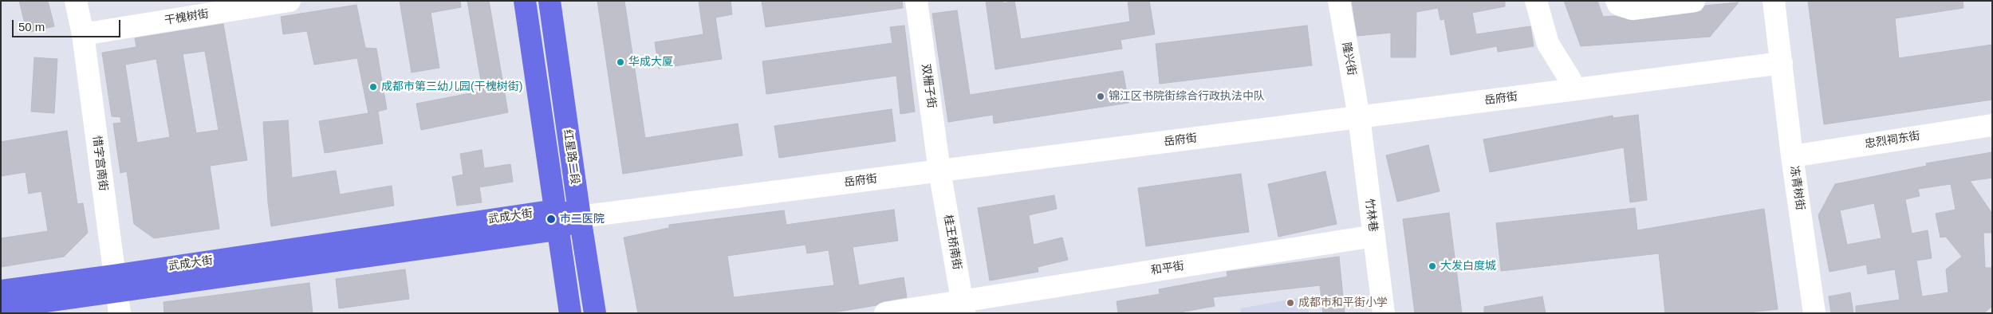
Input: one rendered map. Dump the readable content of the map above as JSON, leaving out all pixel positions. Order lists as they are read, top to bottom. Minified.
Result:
{"streets":{"main road":["红星路二段","武成大街"],"street":["干槐树街","隆兴街","双栅子街","岳府街","忠烈祠东街","惜字宫南街","冻青树街","竹林巷","桂王桥南街","和平街"]},"crossings":[["干槐树街","惜字宫南街"],["隆兴街","岳府街"],["隆兴街","竹林巷"],["双栅子街","岳府街"],["双栅子街","桂王桥南街"],["岳府街","红星路二段"],["岳府街","冻青树街"],["岳府街","竹林巷"],["岳府街","武成大街"],["岳府街","桂王桥南街"],["忠烈祠东街","冻青树街"],["红星路二段","武成大街"],["惜字宫南街","武成大街"],["竹林巷","和平街"],["桂王桥南街","和平街"]],"places":["华成大厦","成都市第三幼儿园(干槐树街)","锦江区书院街综合行政执法中队","市二医院","大发白度城","成都市和平街小学"],"scale_bar":"50 m"}
